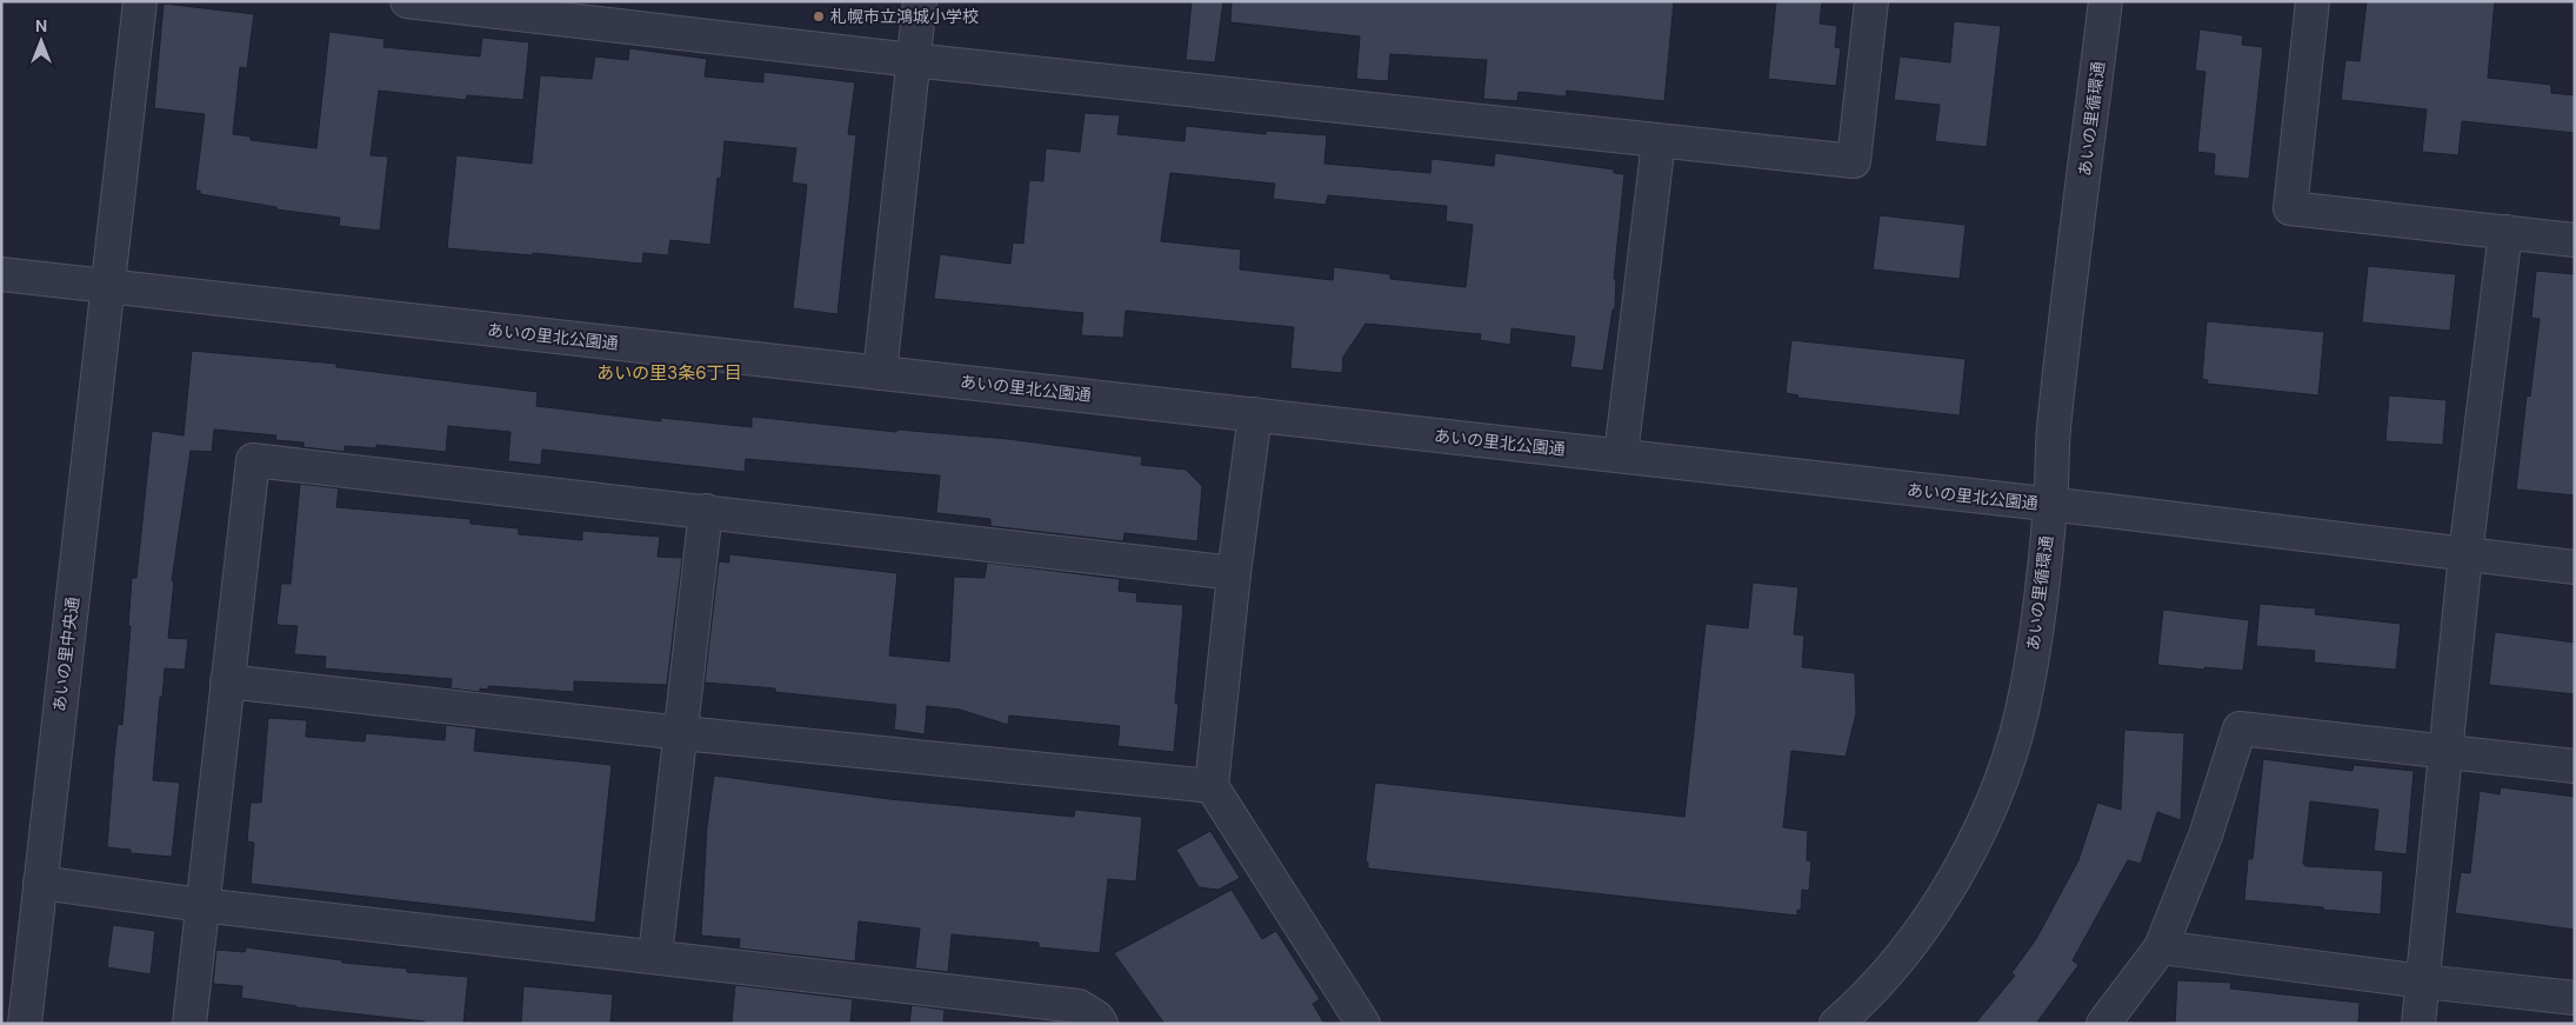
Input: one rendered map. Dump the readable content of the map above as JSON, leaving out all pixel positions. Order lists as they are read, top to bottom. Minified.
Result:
{"streets":{"street":["あいの里循環通","あいの里北公園通","あいの里中央通"]},"crossings":[["あいの里循環通","あいの里北公園通"],["あいの里北公園通","あいの里中央通"]],"districts":["あいの里3条6丁目"],"places":["札幌市立鴻城小学校"],"north":"top"}
